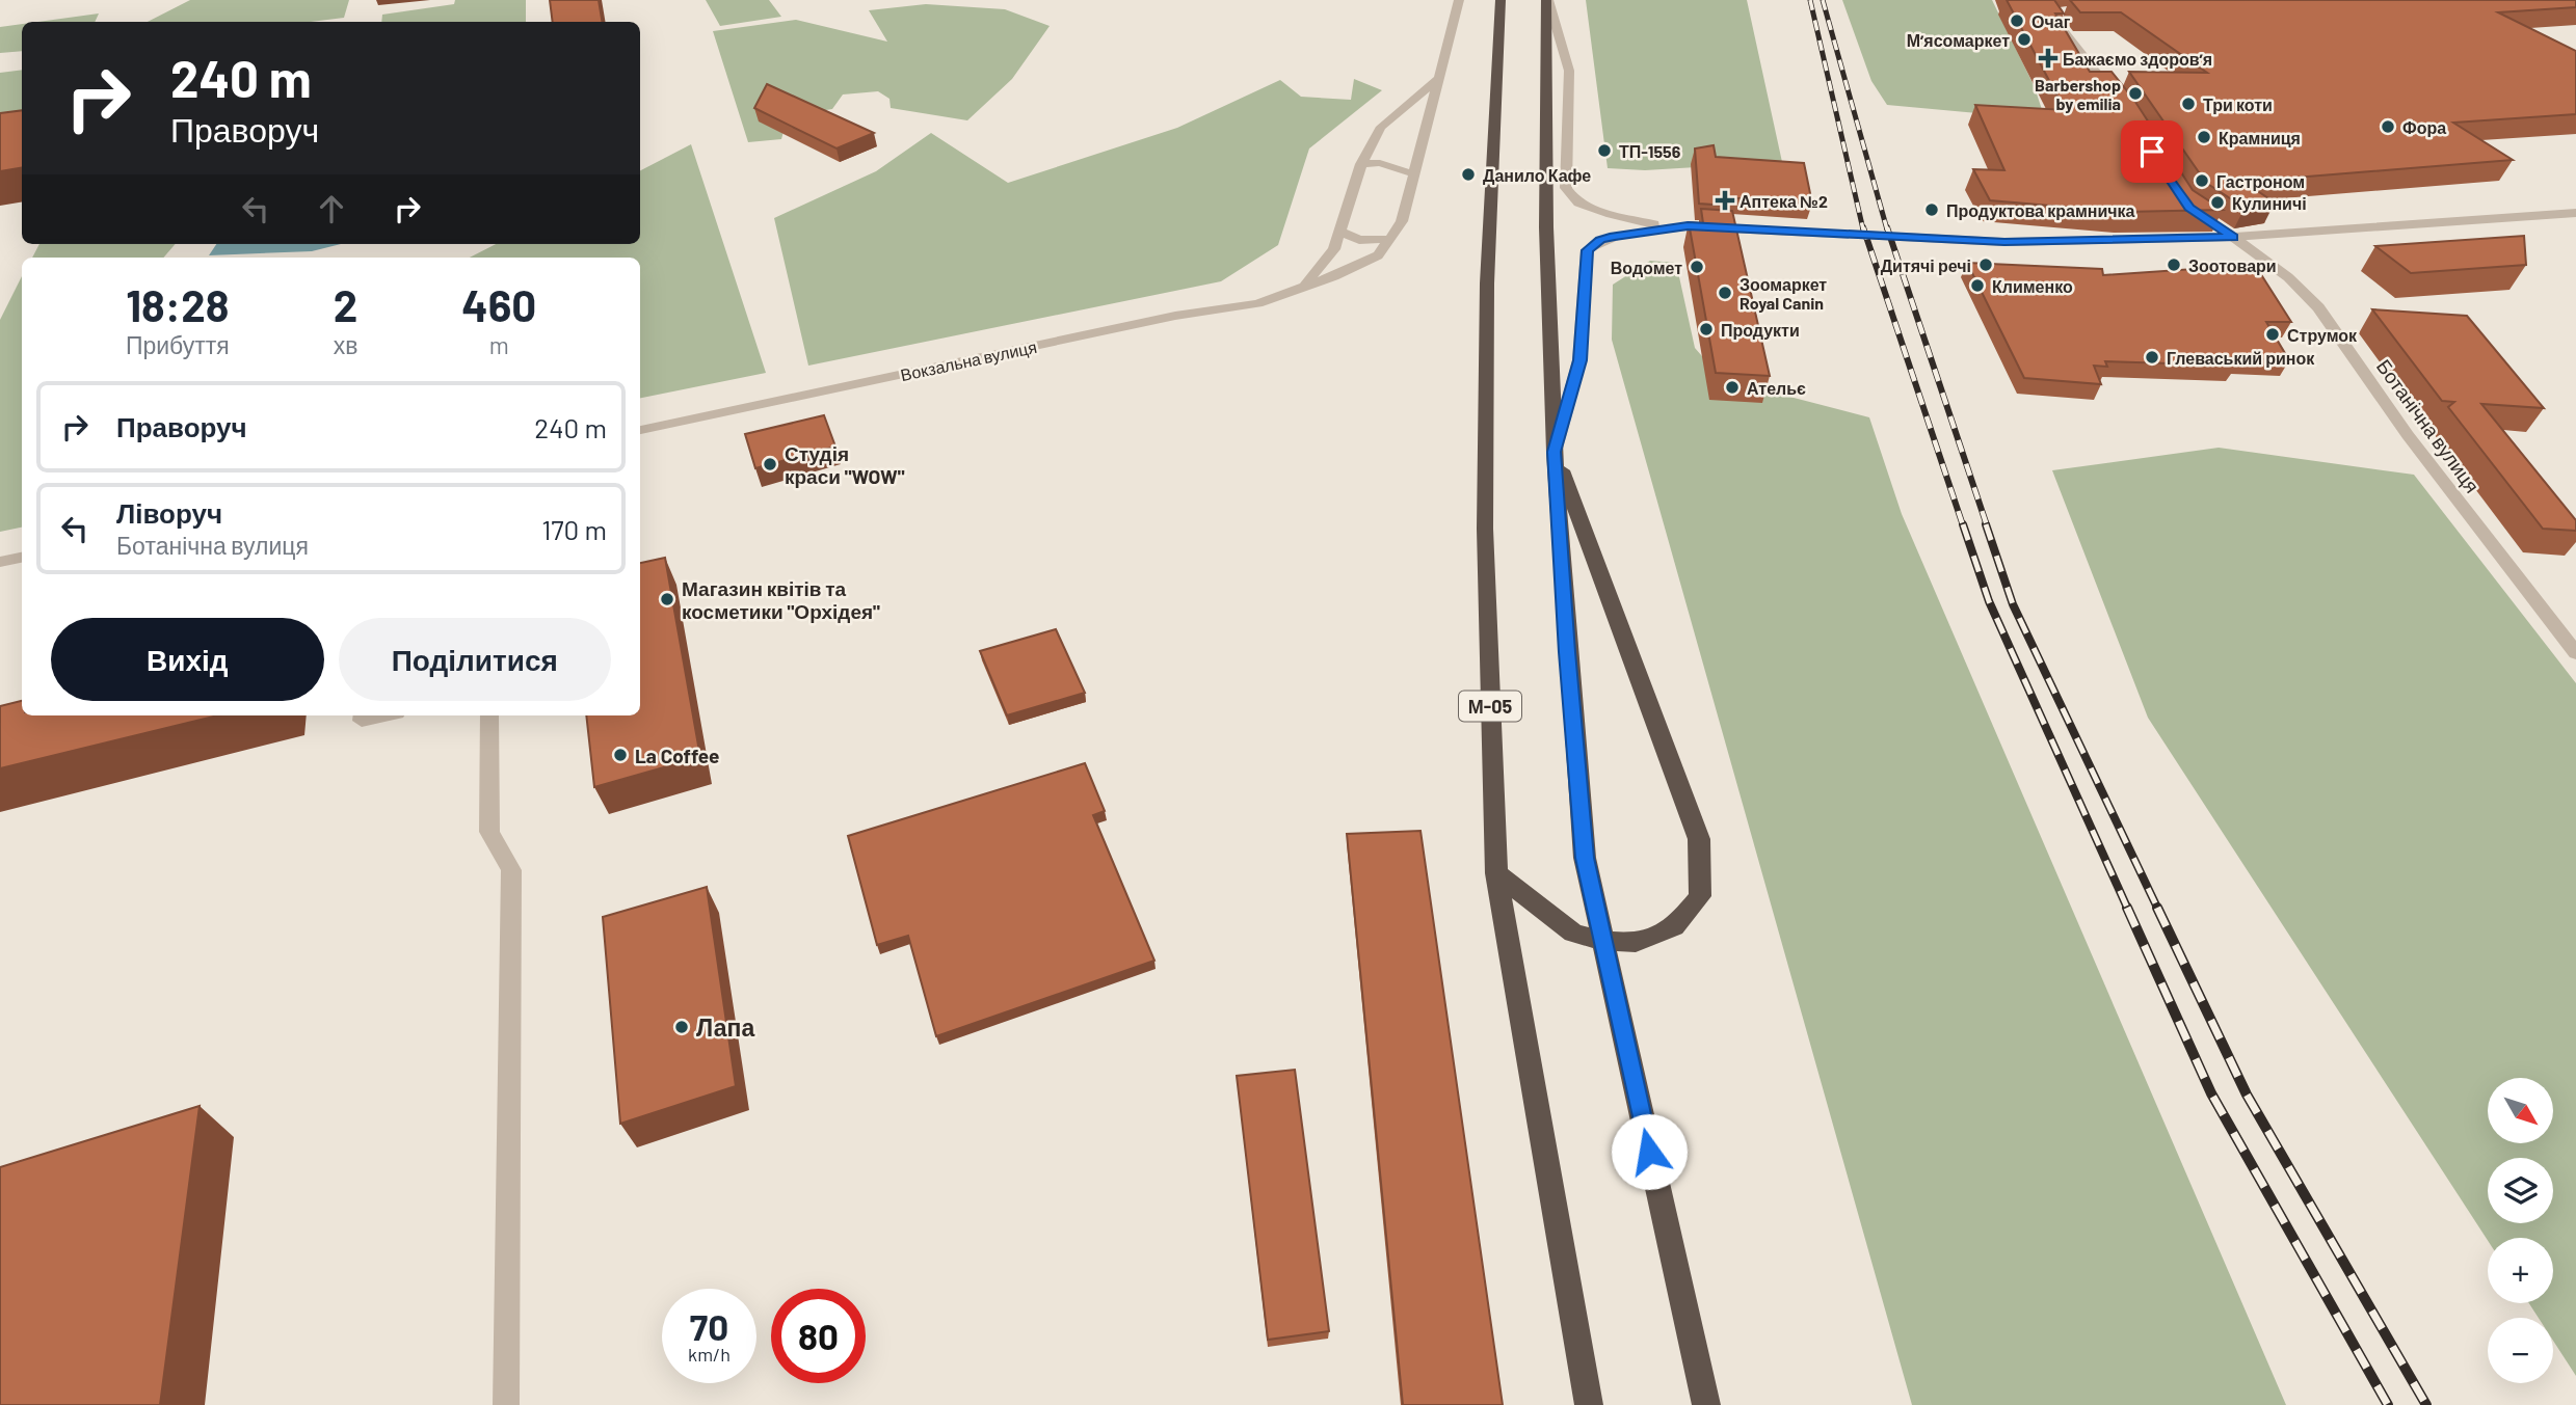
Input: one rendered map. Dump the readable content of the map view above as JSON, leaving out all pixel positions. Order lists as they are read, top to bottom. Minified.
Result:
{"streets":{"highway":["М-05"],"street":["Вокзальна вулиця","Ботанічна вулиця"]},"places":{"other":["Очаг","Мʼясомаркет","Barbershop by emilia","Три коти","Фора","Крамниця","ТП-1556","Данило Кафе","Гастроном","Кулиничі","Продуктова крамничка","Дитячі речі","Зоотовари","Водомет","Клименко","Зоомаркет Royal Canin","Продукти","Струмок","Глеваський ринок","Ательє","Студія краси \"WOW\"","Магазин квітів та косметики \"Орхідея\"","La Coffee","Лапа"],"health":["Бажаємо здоровʼя","Аптека №2"]},"north":"bottom right","page":{"turn":["240 m","Праворуч"],"eta":["18:28","Прибуття","2","хв","460","m"],"list":[{"name":"Праворуч","value":"240 m"},{"name":"Ліворуч","note":"Ботанічна вулиця","value":"170 m"}],"buttons":["Вихід","Поділитися"],"map_buttons":["+","−"],"speed":"70 km/h","limit":"80"}}
